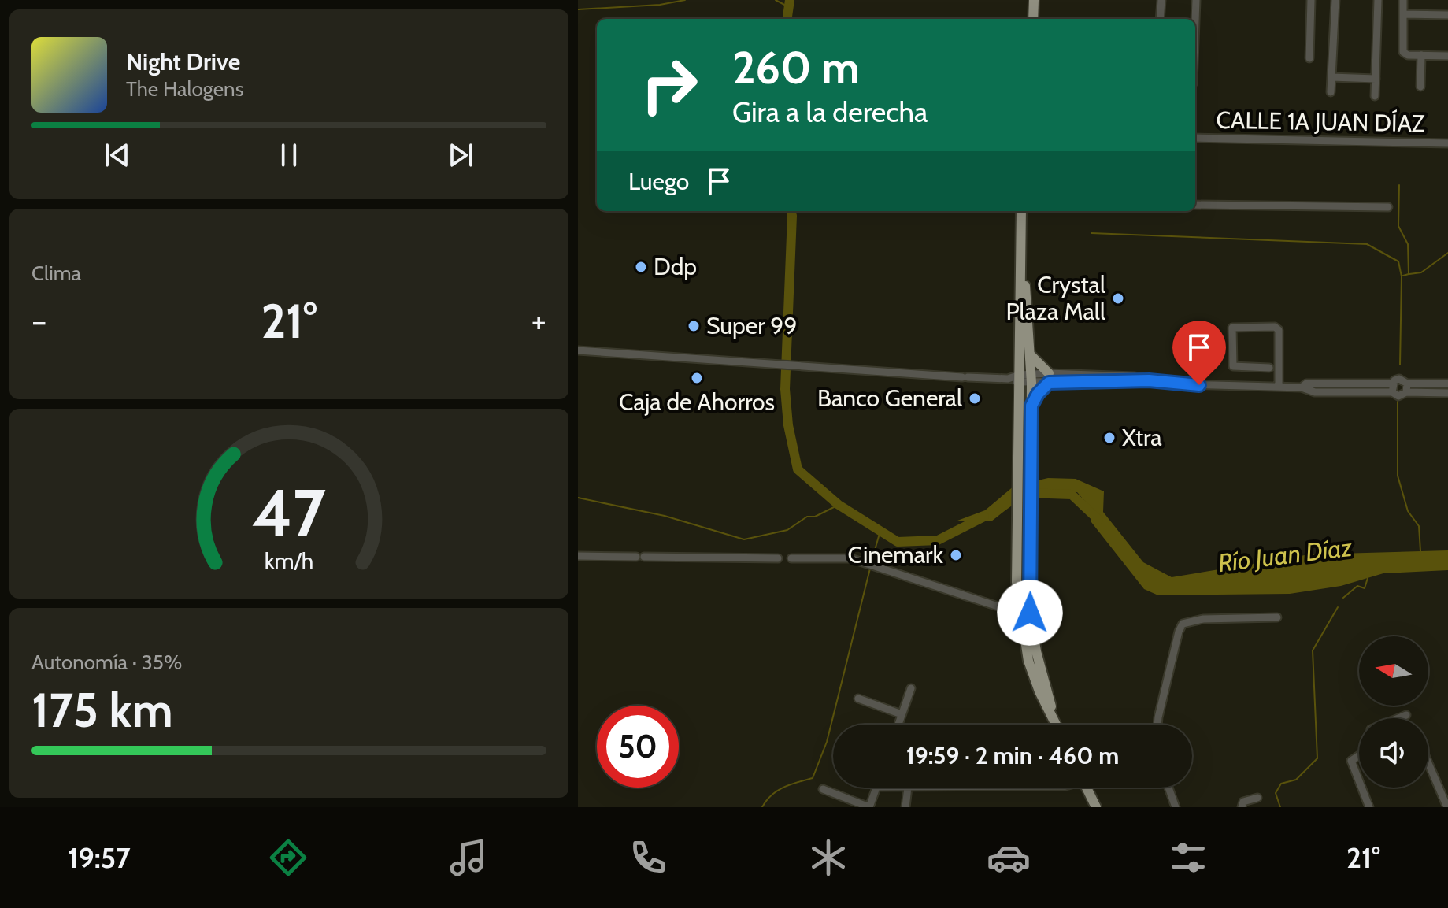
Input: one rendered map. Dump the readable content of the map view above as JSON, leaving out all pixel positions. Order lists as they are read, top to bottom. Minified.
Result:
{"streets":{"street":["CALLE 1A JUAN DÍAZ"]},"water":["Río Juan Díaz"],"places":["Ddp","Crystal Plaza Mall","Super 99","Caja de Ahorros","Banco General","Xtra","Cinemark"],"north":"left","page":{"turn":["260 m","Gira a la derecha"],"song":["Night Drive","The Halogens"],"then":"Luego","tile":["Clima",["Autonomía · 35%","175 km"]],"heat":["−","21°","+"],"limit":"50","trip":"19:59 · 2 min · 460 m","tabs":["19:57","21°"],"gauge":["47","km/h"]}}
